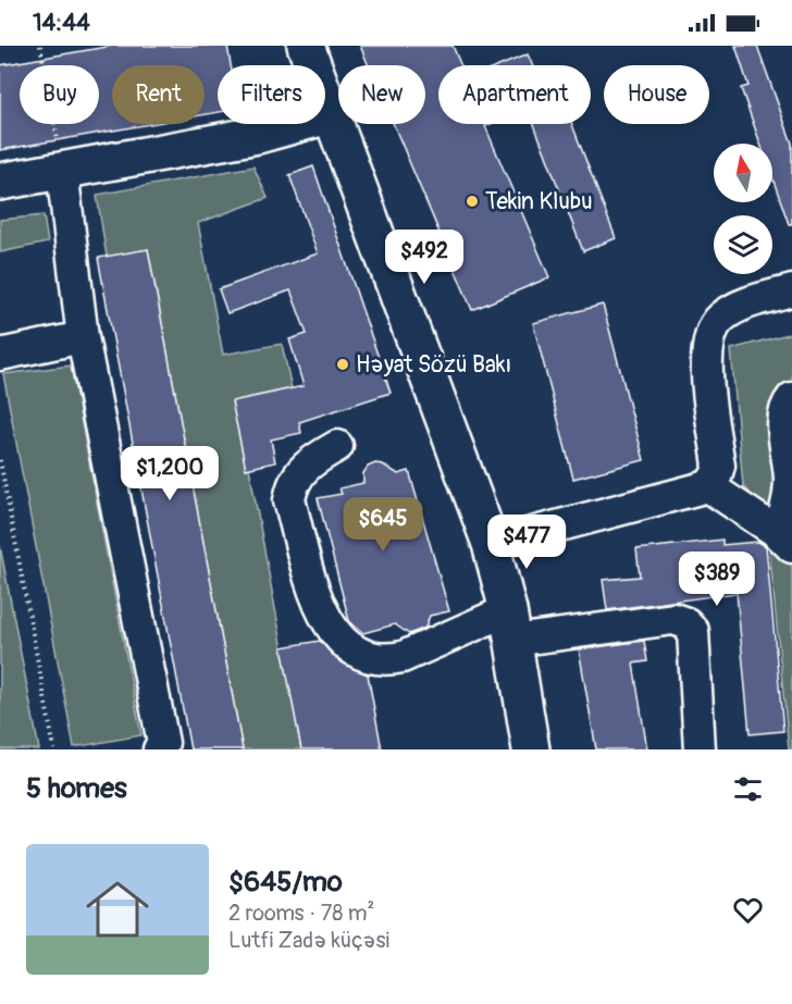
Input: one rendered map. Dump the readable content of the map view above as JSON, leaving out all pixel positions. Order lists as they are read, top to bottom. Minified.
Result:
{"places":["Tekin Klubu","Həyat Sözü Bakı"],"north":"top","page":{"status":"14:44","chip":["Buy","Rent","Filters","New","Apartment","House"],"price":["$492","$1,200","$645","$477","$389"],"heading":"5 homes","list":[{"name":"$645/mo","note":"2 rooms · 78 m² · Lutfi Zadə küçəsi"}]}}
